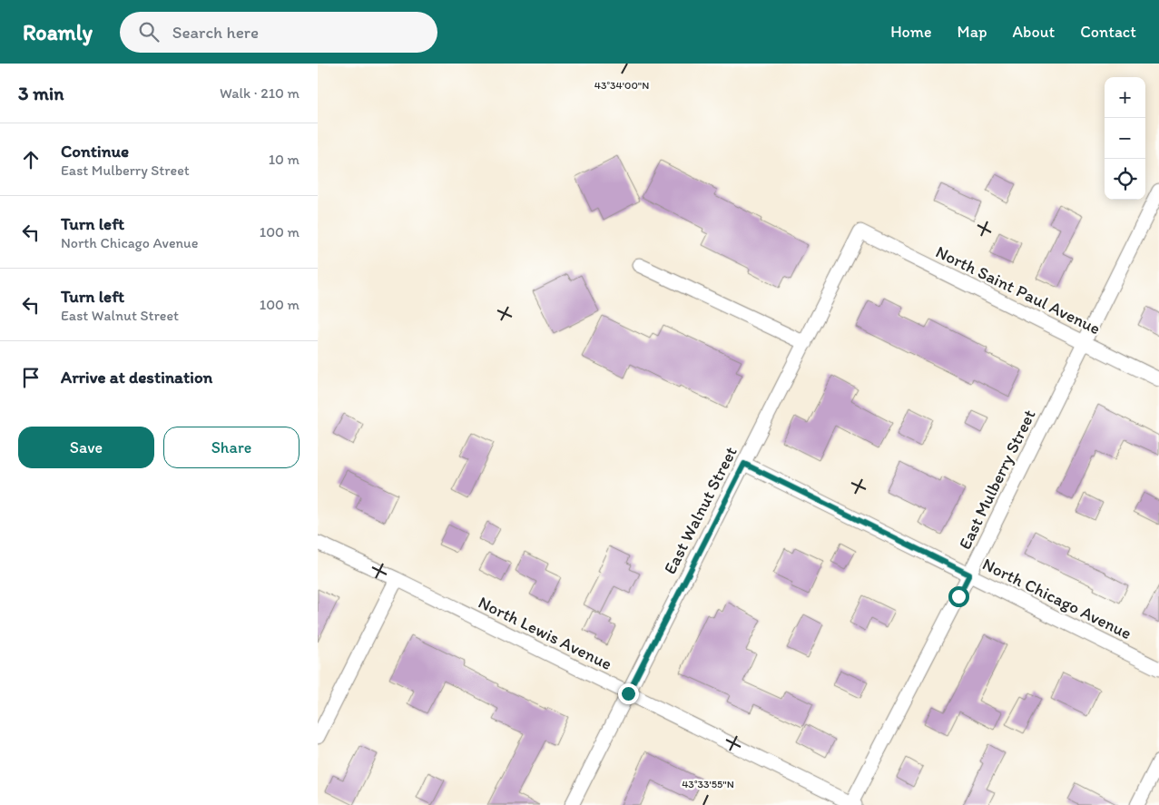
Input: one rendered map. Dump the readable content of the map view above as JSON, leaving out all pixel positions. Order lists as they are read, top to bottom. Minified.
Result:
{"streets":{"street":["North Saint Paul Avenue","East Mulberry Street","East Walnut Street","North Chicago Avenue","North Lewis Avenue"]},"crossings":[["North Saint Paul Avenue","East Mulberry Street"],["North Saint Paul Avenue","East Walnut Street"],["East Mulberry Street","North Chicago Avenue"],["East Mulberry Street","North Lewis Avenue"],["East Walnut Street","North Chicago Avenue"],["East Walnut Street","North Lewis Avenue"]],"page":{"header":"Roamly","search":"Search here","nav":["Home","Map","About","Contact"],"heading":["3 min","Walk · 210 m"],"map_buttons":["+","−"],"list":[["Continue","East Mulberry Street","10 m"],["Turn left","North Chicago Avenue","100 m"],["Turn left","East Walnut Street","100 m"],"Arrive at destination"],"buttons":["Save","Share"]},"coordinates":["43°34'00\"N","43°33'55\"N"]}
